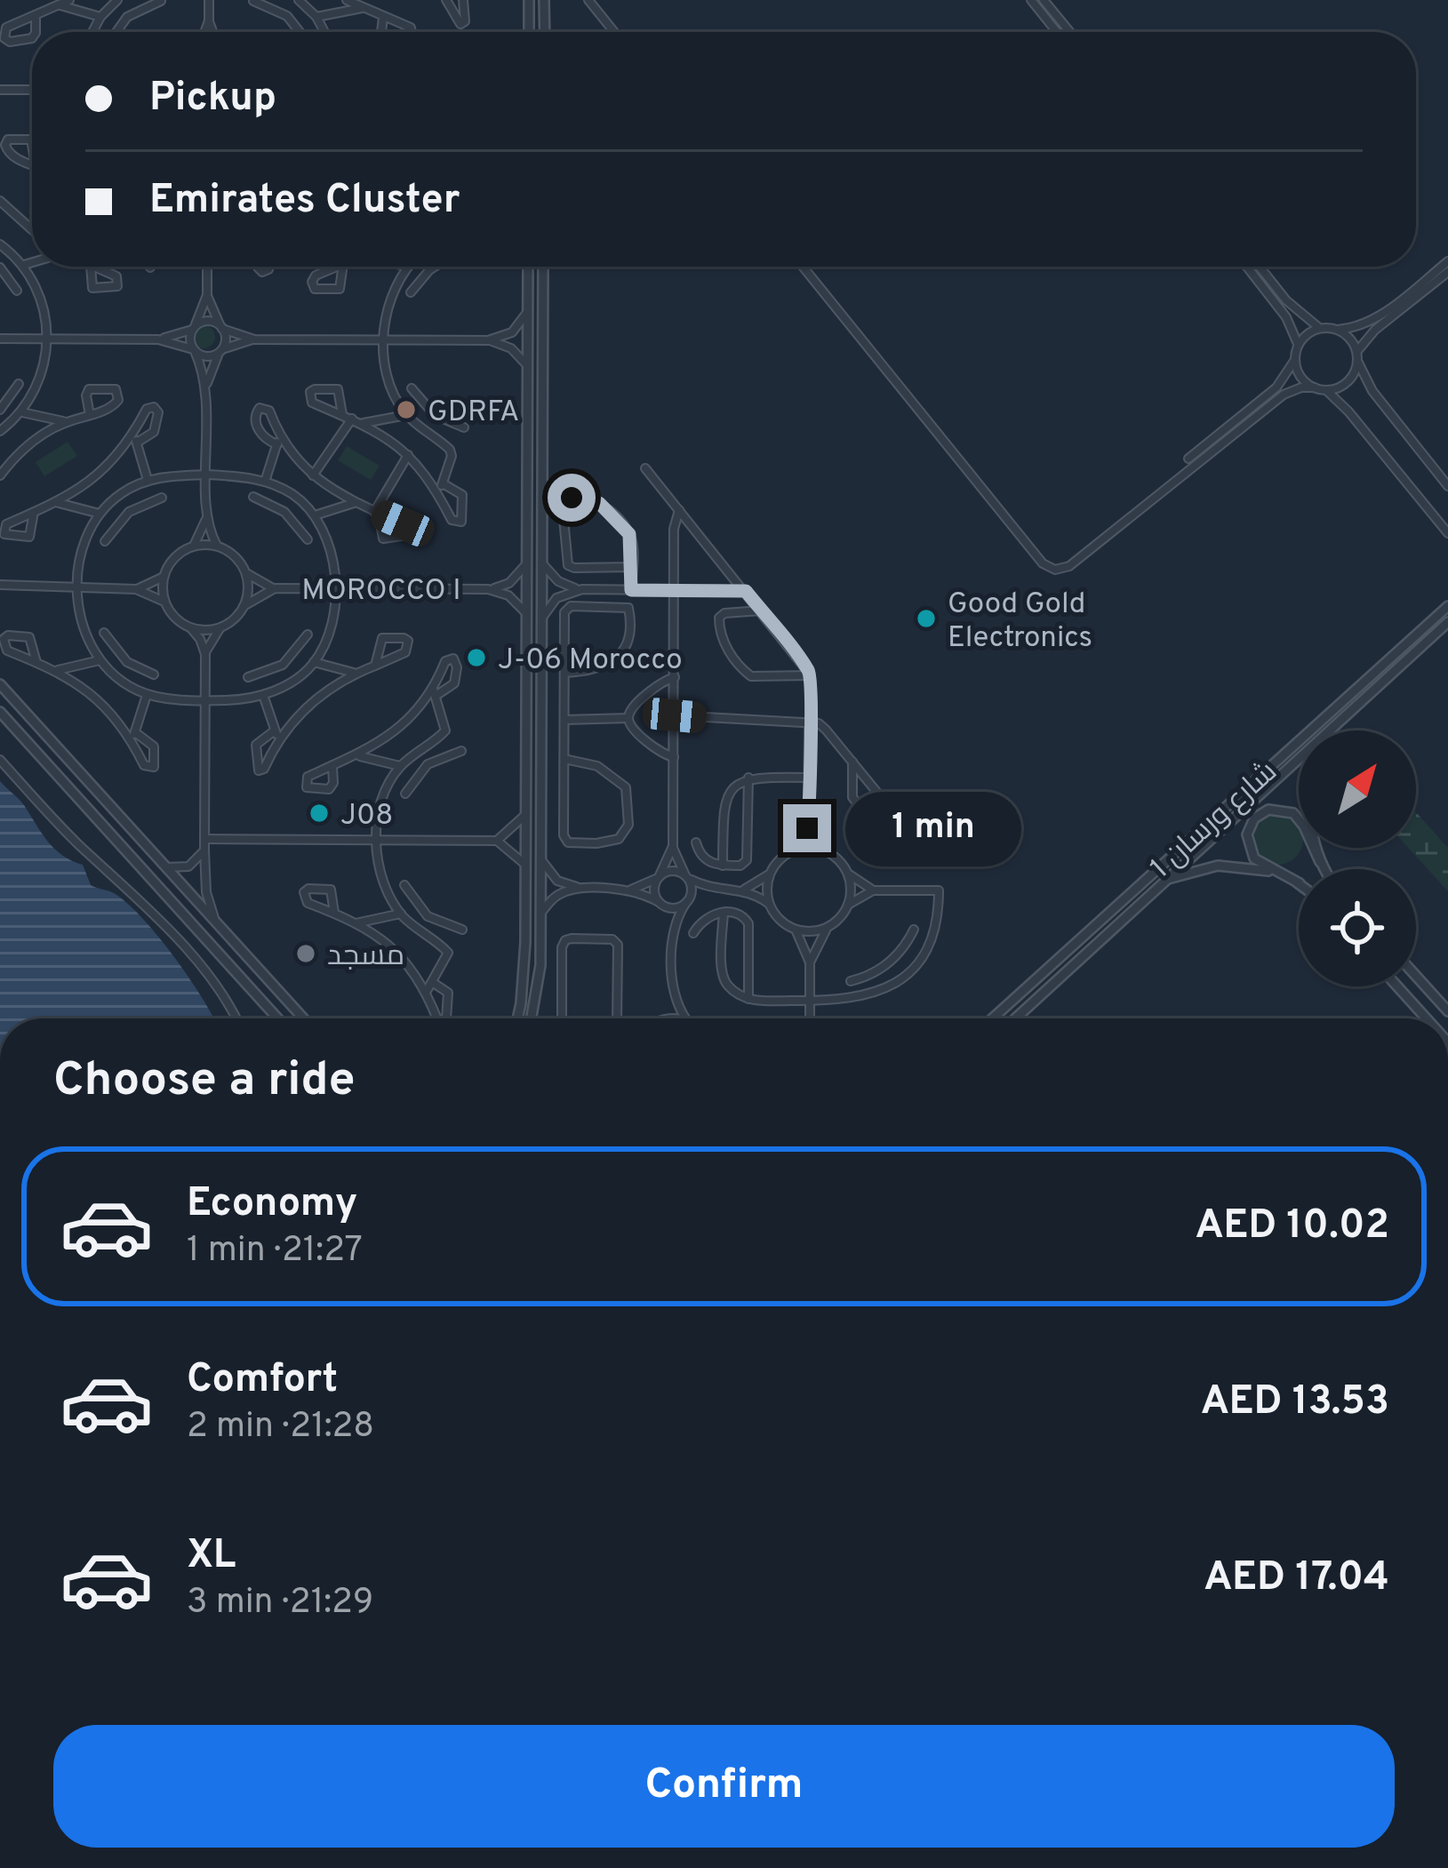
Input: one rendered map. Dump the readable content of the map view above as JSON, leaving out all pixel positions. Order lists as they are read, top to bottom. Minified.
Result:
{"streets":{"street":["MOROCCO I","شارع ورسان 1"]},"places":["GDRFA","Good Gold Electronics","J-06 Morocco","J08","مسجد"],"north":"top right","page":{"banner":["Pickup","Emirates Cluster"],"bubble":"1 min","heading":"Choose a ride","list":[{"name":"Economy","note":"1 min · 21:27","value":"AED 10.02"},{"name":"Comfort","note":"2 min · 21:28","value":"AED 13.53"},{"name":"XL","note":"3 min · 21:29","value":"AED 17.04"}],"buttons":"Confirm"}}
